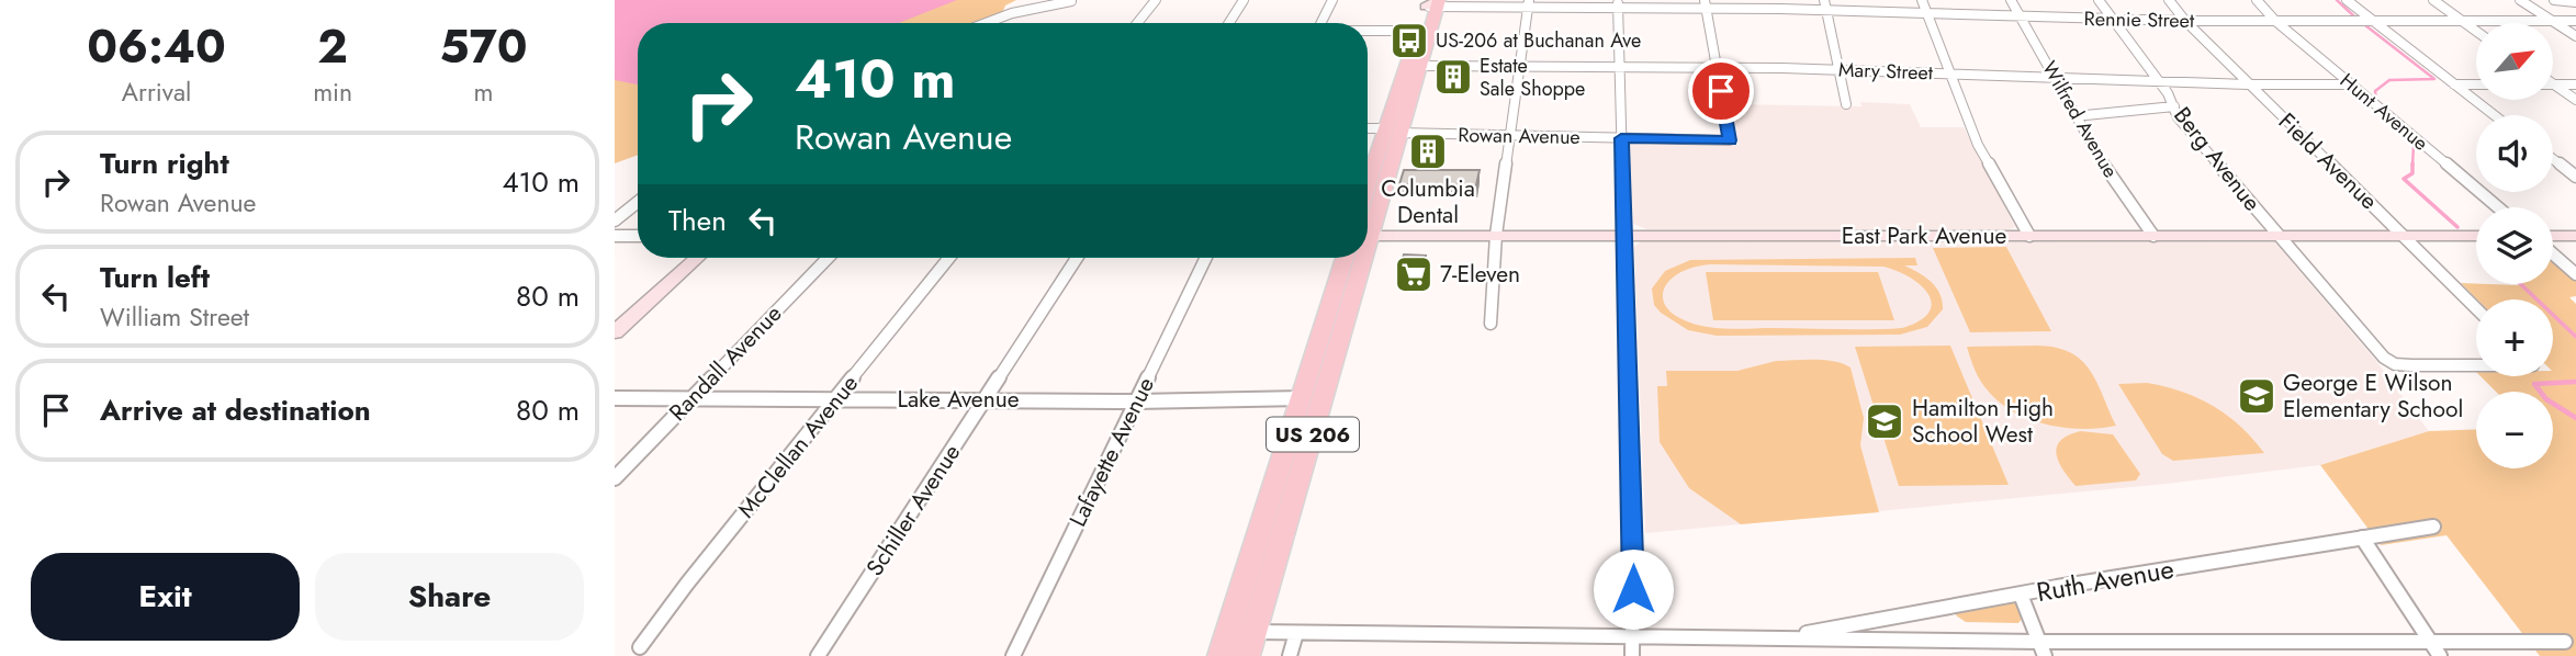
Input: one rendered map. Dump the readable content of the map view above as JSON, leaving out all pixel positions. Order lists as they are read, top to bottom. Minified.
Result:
{"streets":{"main road":["US 206"],"street":["Rennie Street","Mary Street","Hunt Avenue","Wilfred Avenue","Rowan Avenue","Berg Avenue","Field Avenue","East Park Avenue","Randall Avenue","Lake Avenue","McClellan Avenue","Lafayette Avenue","Schiller Avenue","Ruth Avenue"]},"crossings":[["Rennie Street","Hunt Avenue"],["Rennie Street","Wilfred Avenue"],["Rennie Street","Berg Avenue"],["Rennie Street","Field Avenue"],["Rennie Street","US 206"],["Mary Street","Hunt Avenue"],["Mary Street","Wilfred Avenue"],["Mary Street","Rowan Avenue"],["Mary Street","Berg Avenue"],["Mary Street","Field Avenue"],["Mary Street","US 206"],["Wilfred Avenue","East Park Avenue"],["Rowan Avenue","US 206"],["Berg Avenue","East Park Avenue"],["Field Avenue","East Park Avenue"],["Randall Avenue","Lake Avenue"],["Lake Avenue","US 206"],["Lake Avenue","McClellan Avenue"],["Lake Avenue","Lafayette Avenue"],["Lake Avenue","Schiller Avenue"]],"places":{"bus stop":["US-206 at Buchanan Ave"],"building":["Estate Sale Shoppe","Columbia Dental"],"supermarket":["7-Eleven"],"school or university":["George E Wilson Elementary School","Hamilton High School West"]},"north":"top right","page":{"eta":["06:40","Arrival","2","min","570","m"],"map_buttons":["+","−"],"turn":["410 m","Rowan Avenue"],"list":[{"name":"Turn right","note":"Rowan Avenue","value":"410 m"},{"name":"Turn left","note":"William Street","value":"80 m"},{"name":"Arrive at destination","value":"80 m"}],"then":"Then","buttons":["Exit","Share"]}}
